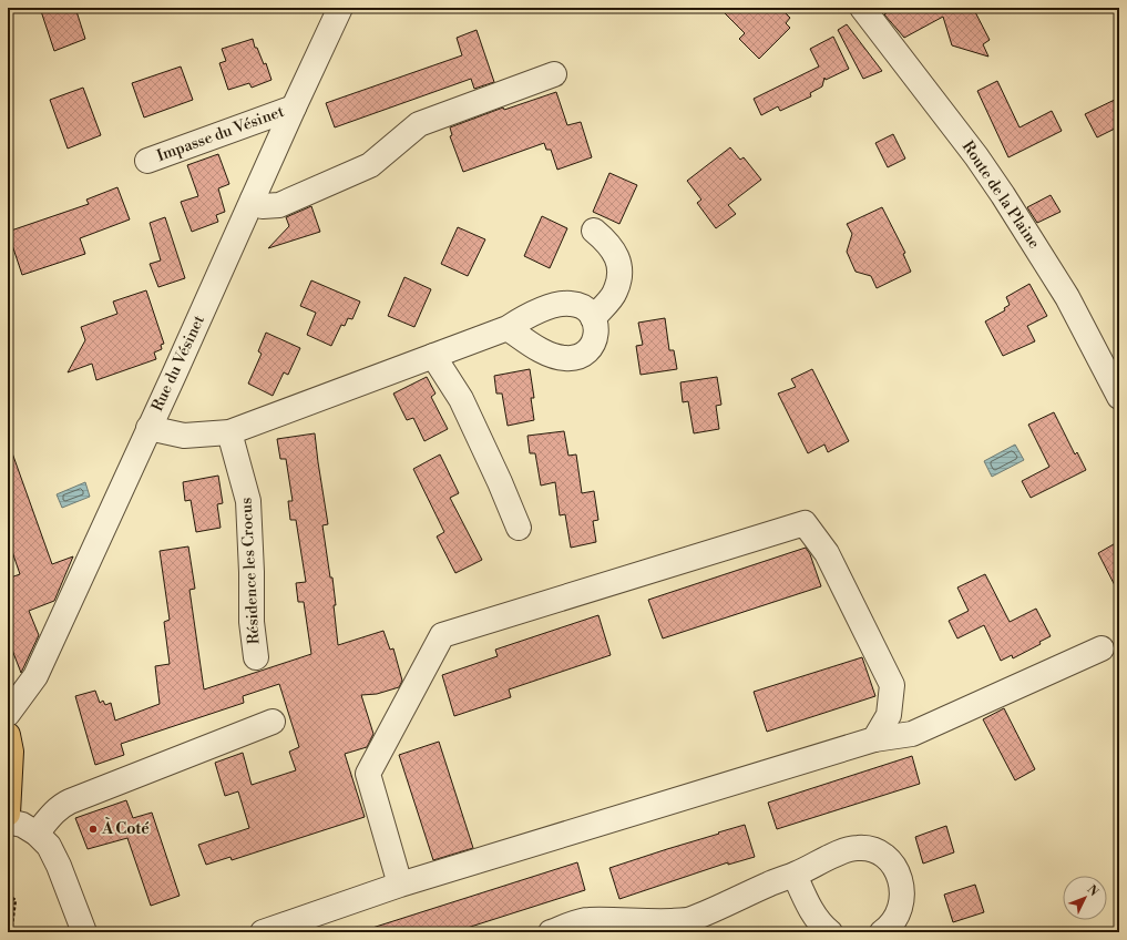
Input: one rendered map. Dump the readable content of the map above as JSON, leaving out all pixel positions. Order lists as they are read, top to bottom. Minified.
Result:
{"streets":{"street":["Impasse du Vésinet","Route de la Plaine","Rue du Vésinet","Résidence les Crocus"]},"crossings":[["Impasse du Vésinet","Rue du Vésinet"]],"places":["À Coté"],"north":"top right"}
